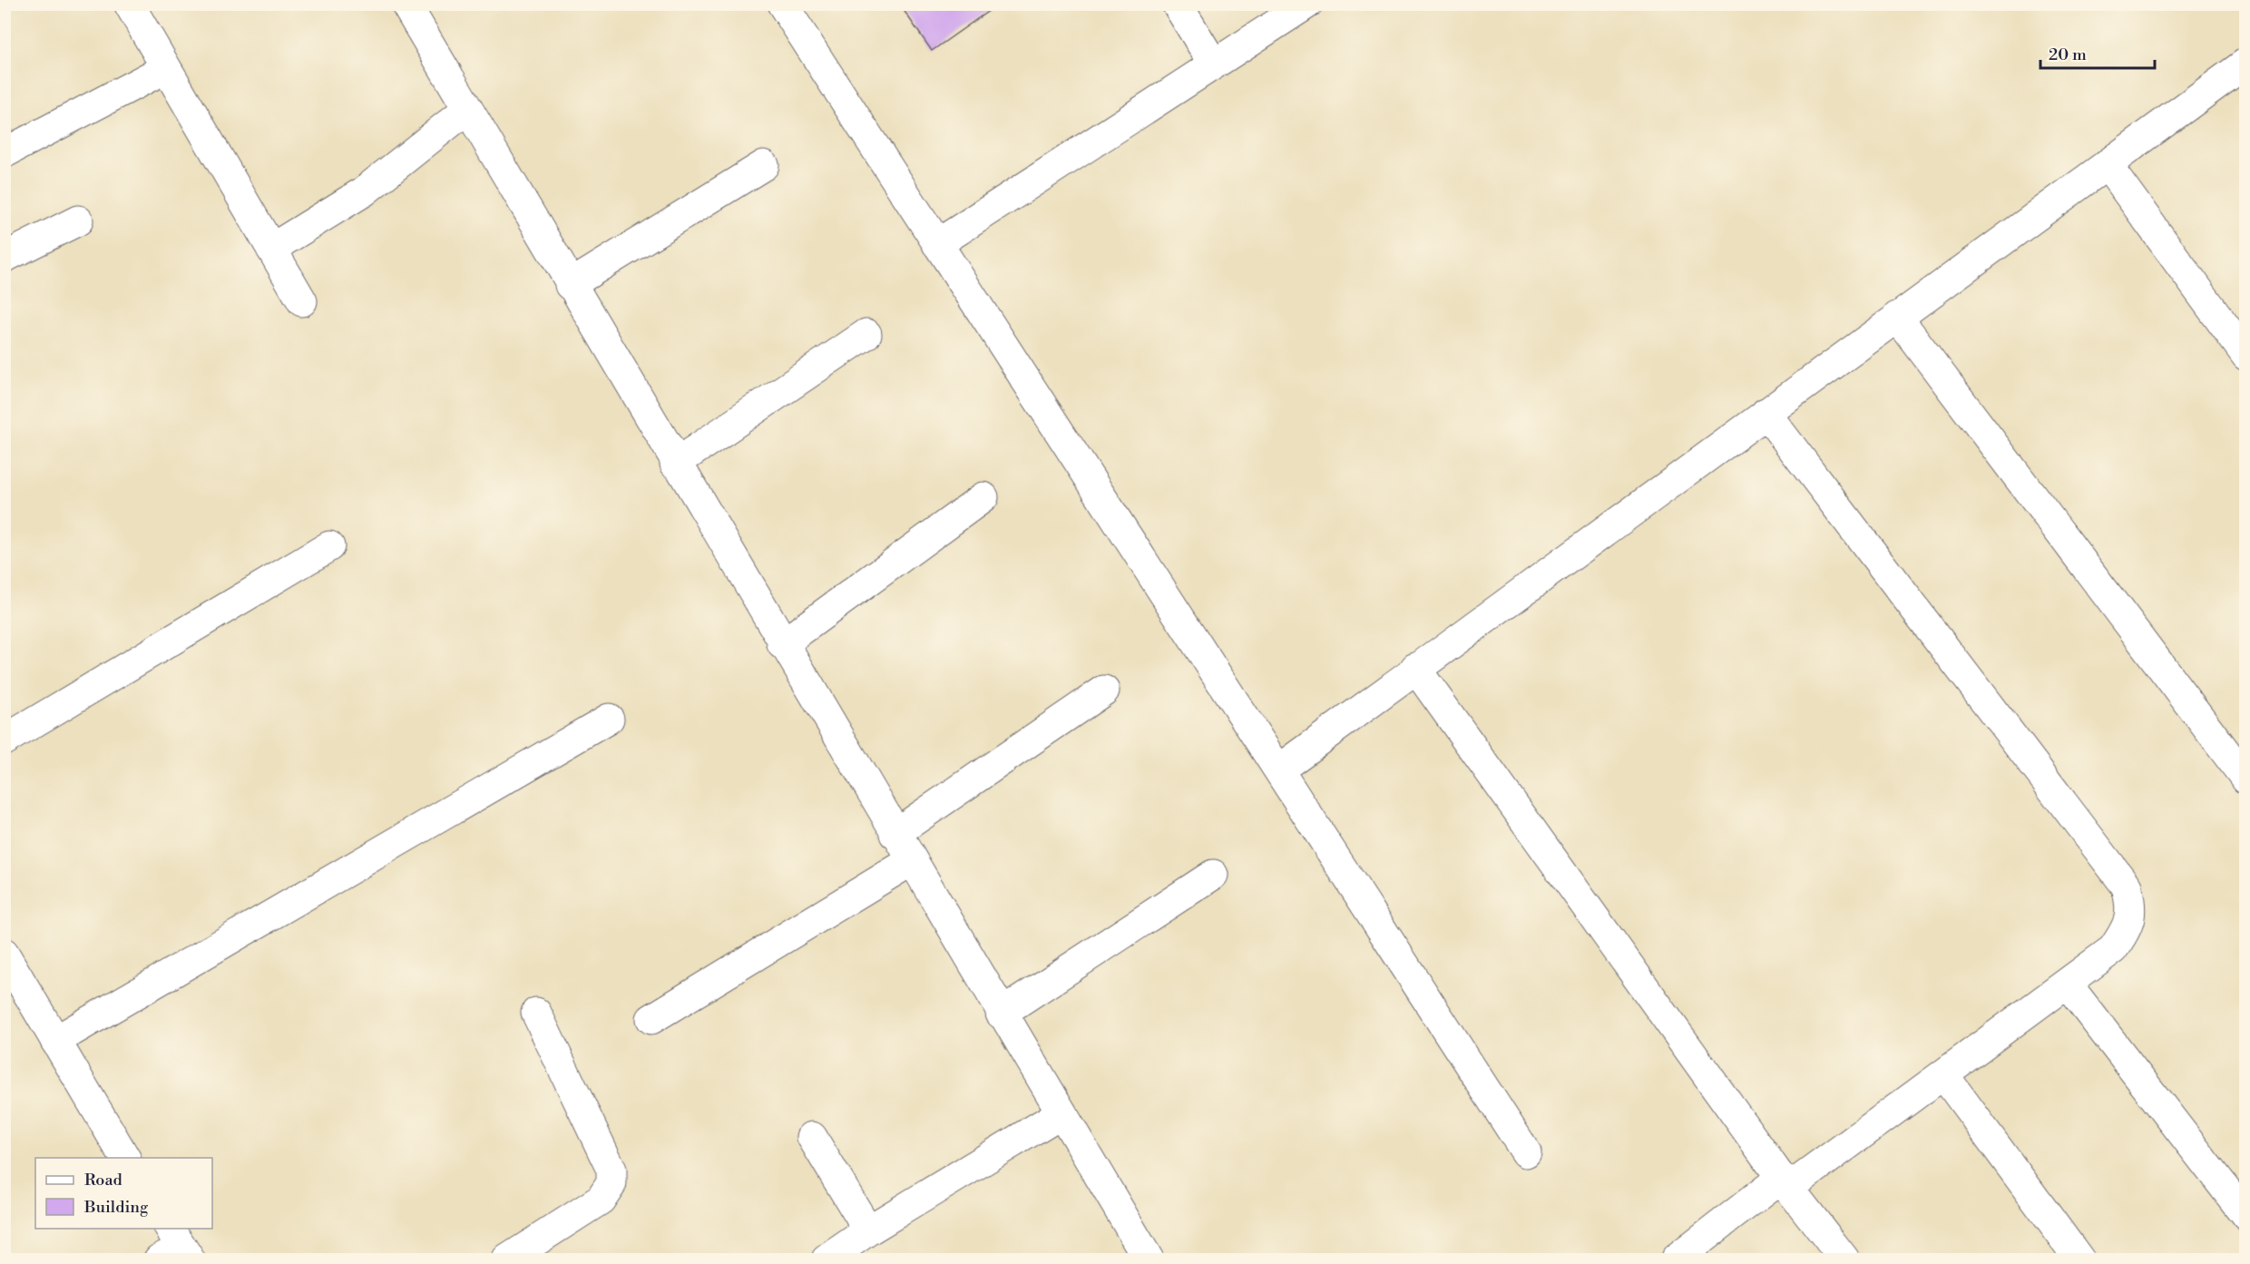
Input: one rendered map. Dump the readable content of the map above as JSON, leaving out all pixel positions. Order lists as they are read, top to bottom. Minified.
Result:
{"legend":["Road","Building"],"scale_bar":"20 m"}
